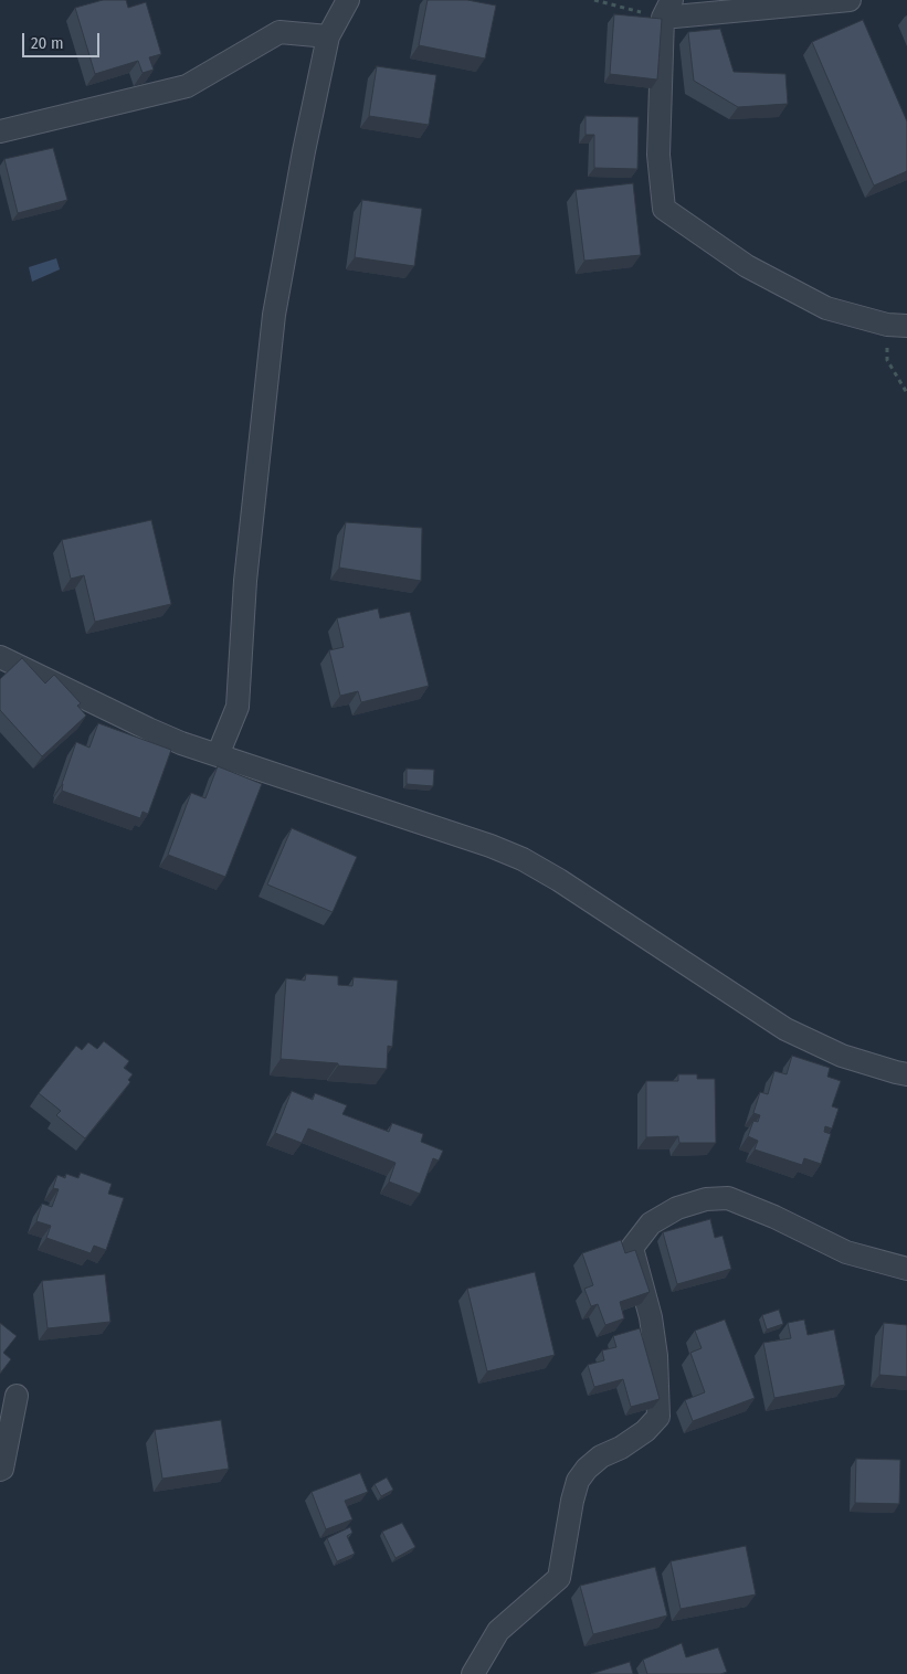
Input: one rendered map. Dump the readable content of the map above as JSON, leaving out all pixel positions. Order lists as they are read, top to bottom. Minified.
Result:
{"scale_bar":"20 m"}
